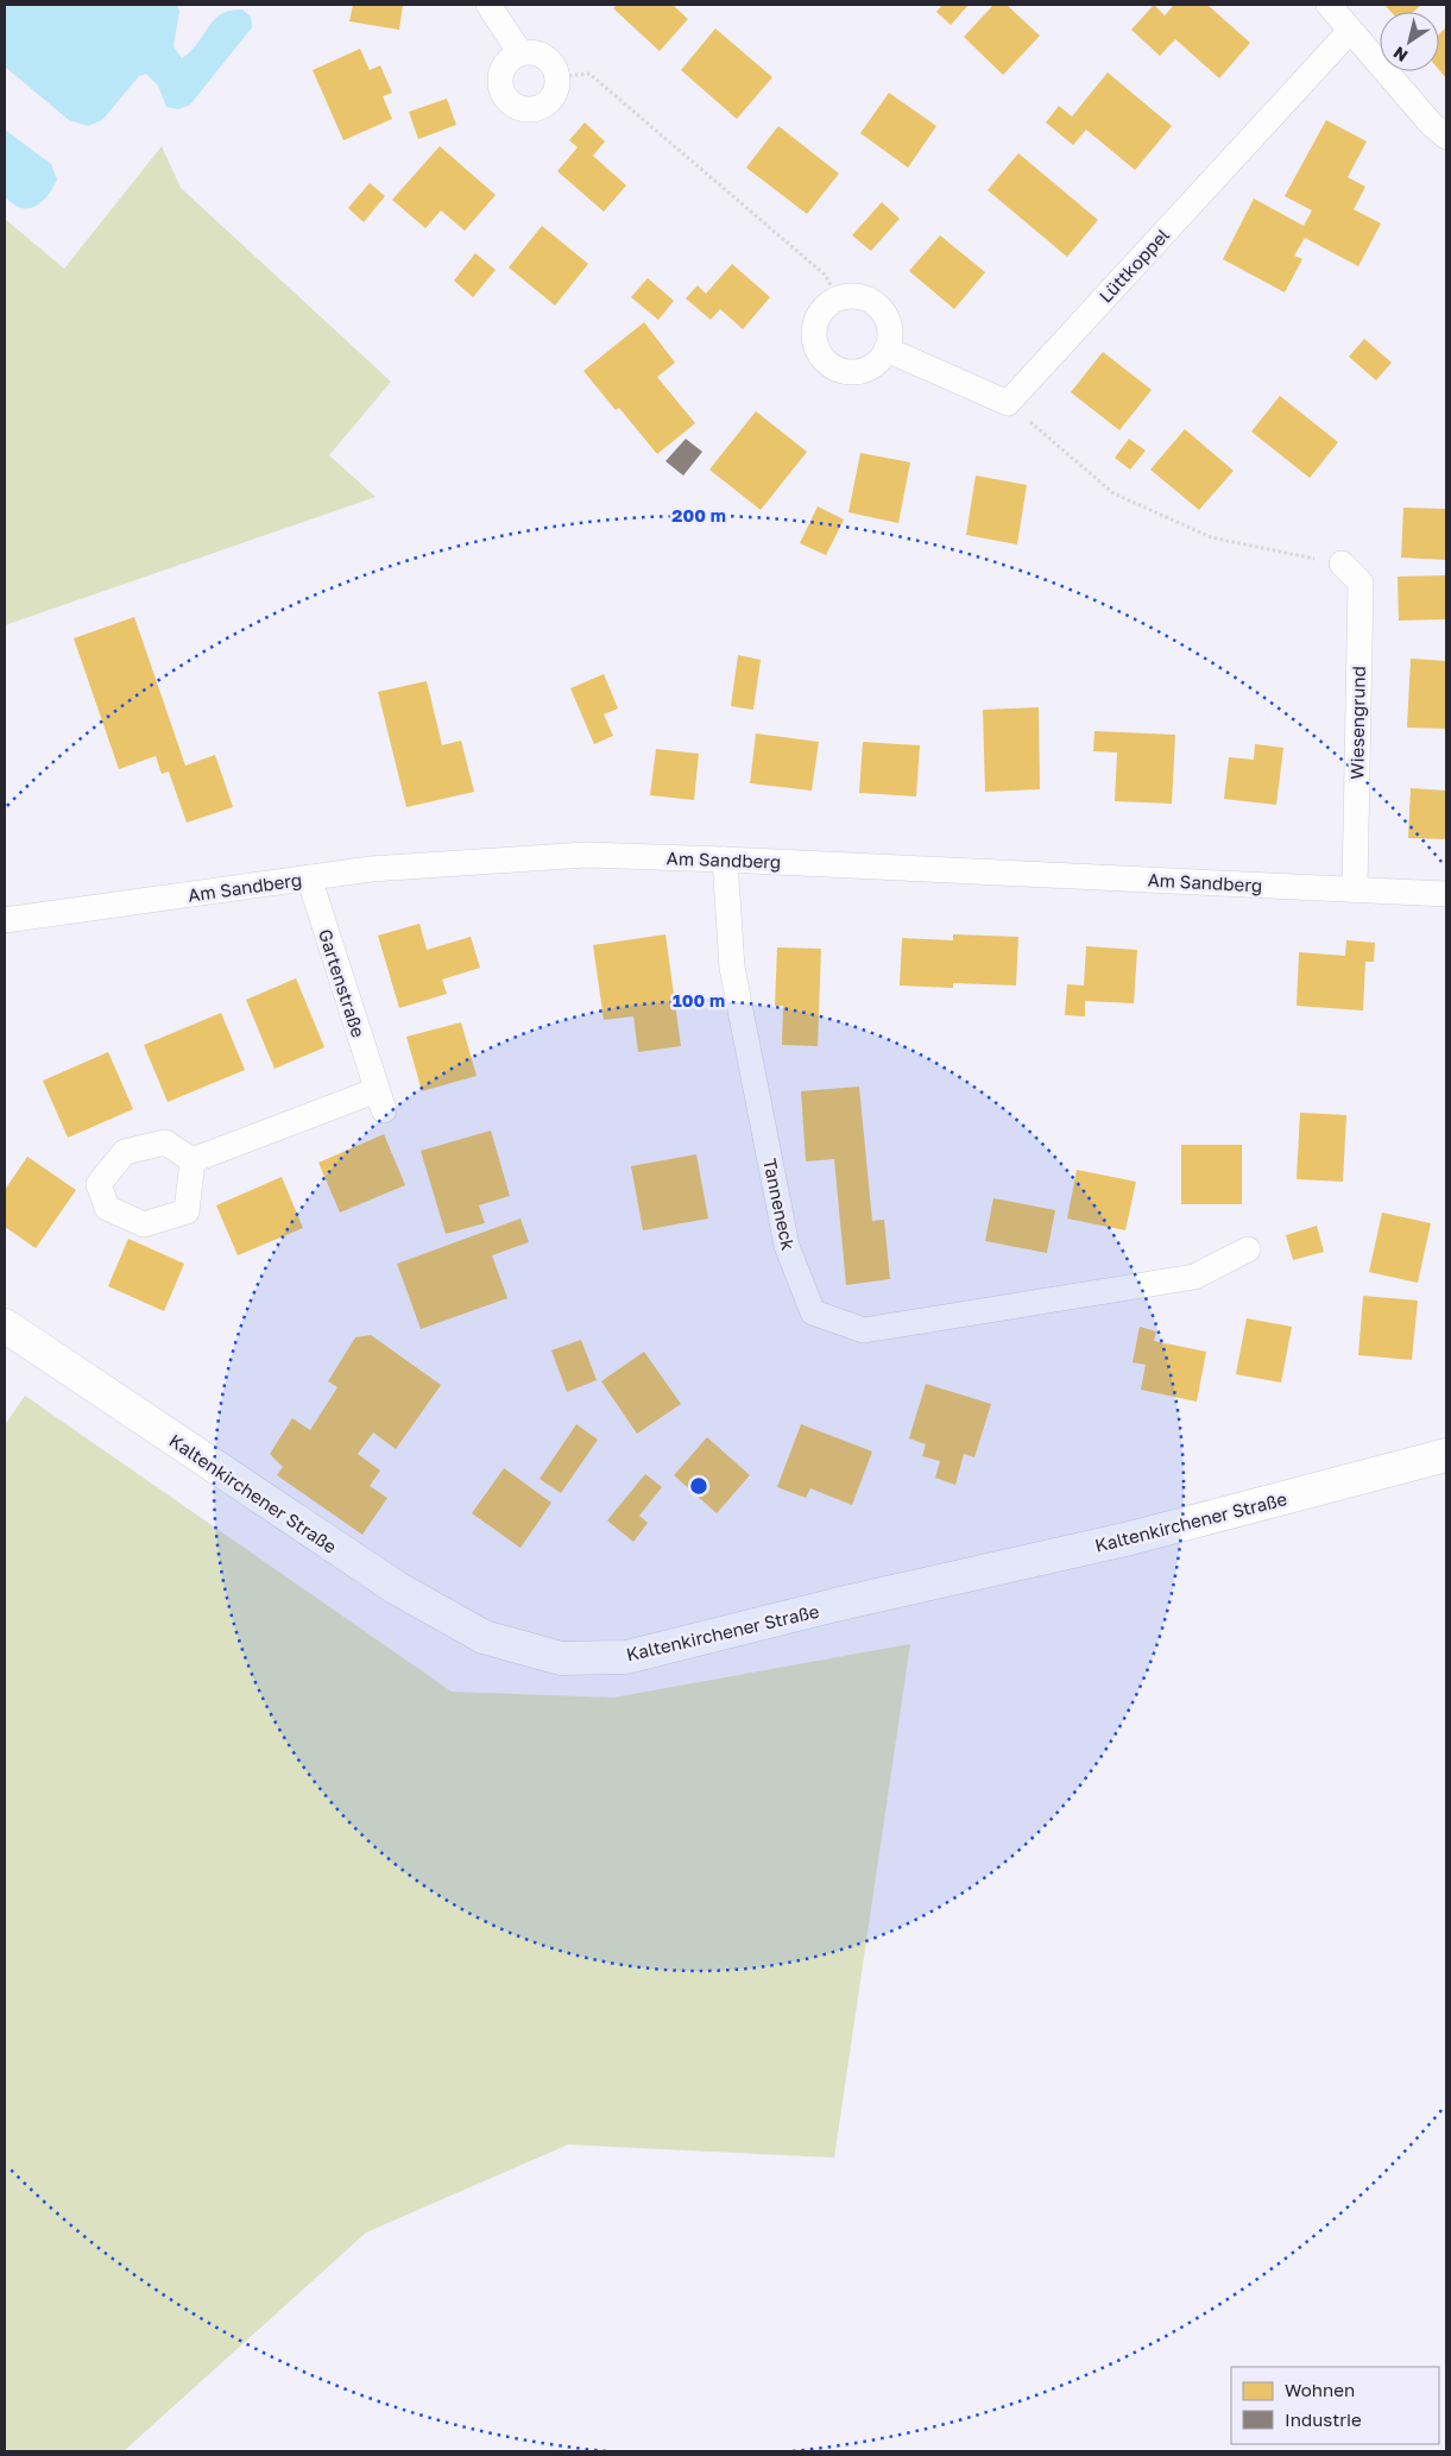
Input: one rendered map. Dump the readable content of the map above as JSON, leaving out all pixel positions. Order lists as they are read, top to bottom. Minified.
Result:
{"streets":{"main road":["Kaltenkirchener Straße"],"street":["Lüttkoppel","Wiesengrund","Am Sandberg","Gartenstraße","Tanneneck"]},"crossings":[["Wiesengrund","Am Sandberg"],["Am Sandberg","Gartenstraße"],["Am Sandberg","Tanneneck"]],"legend":["Wohnen","Industrie"],"north":"bottom left","rings":["200 m","100 m"]}
